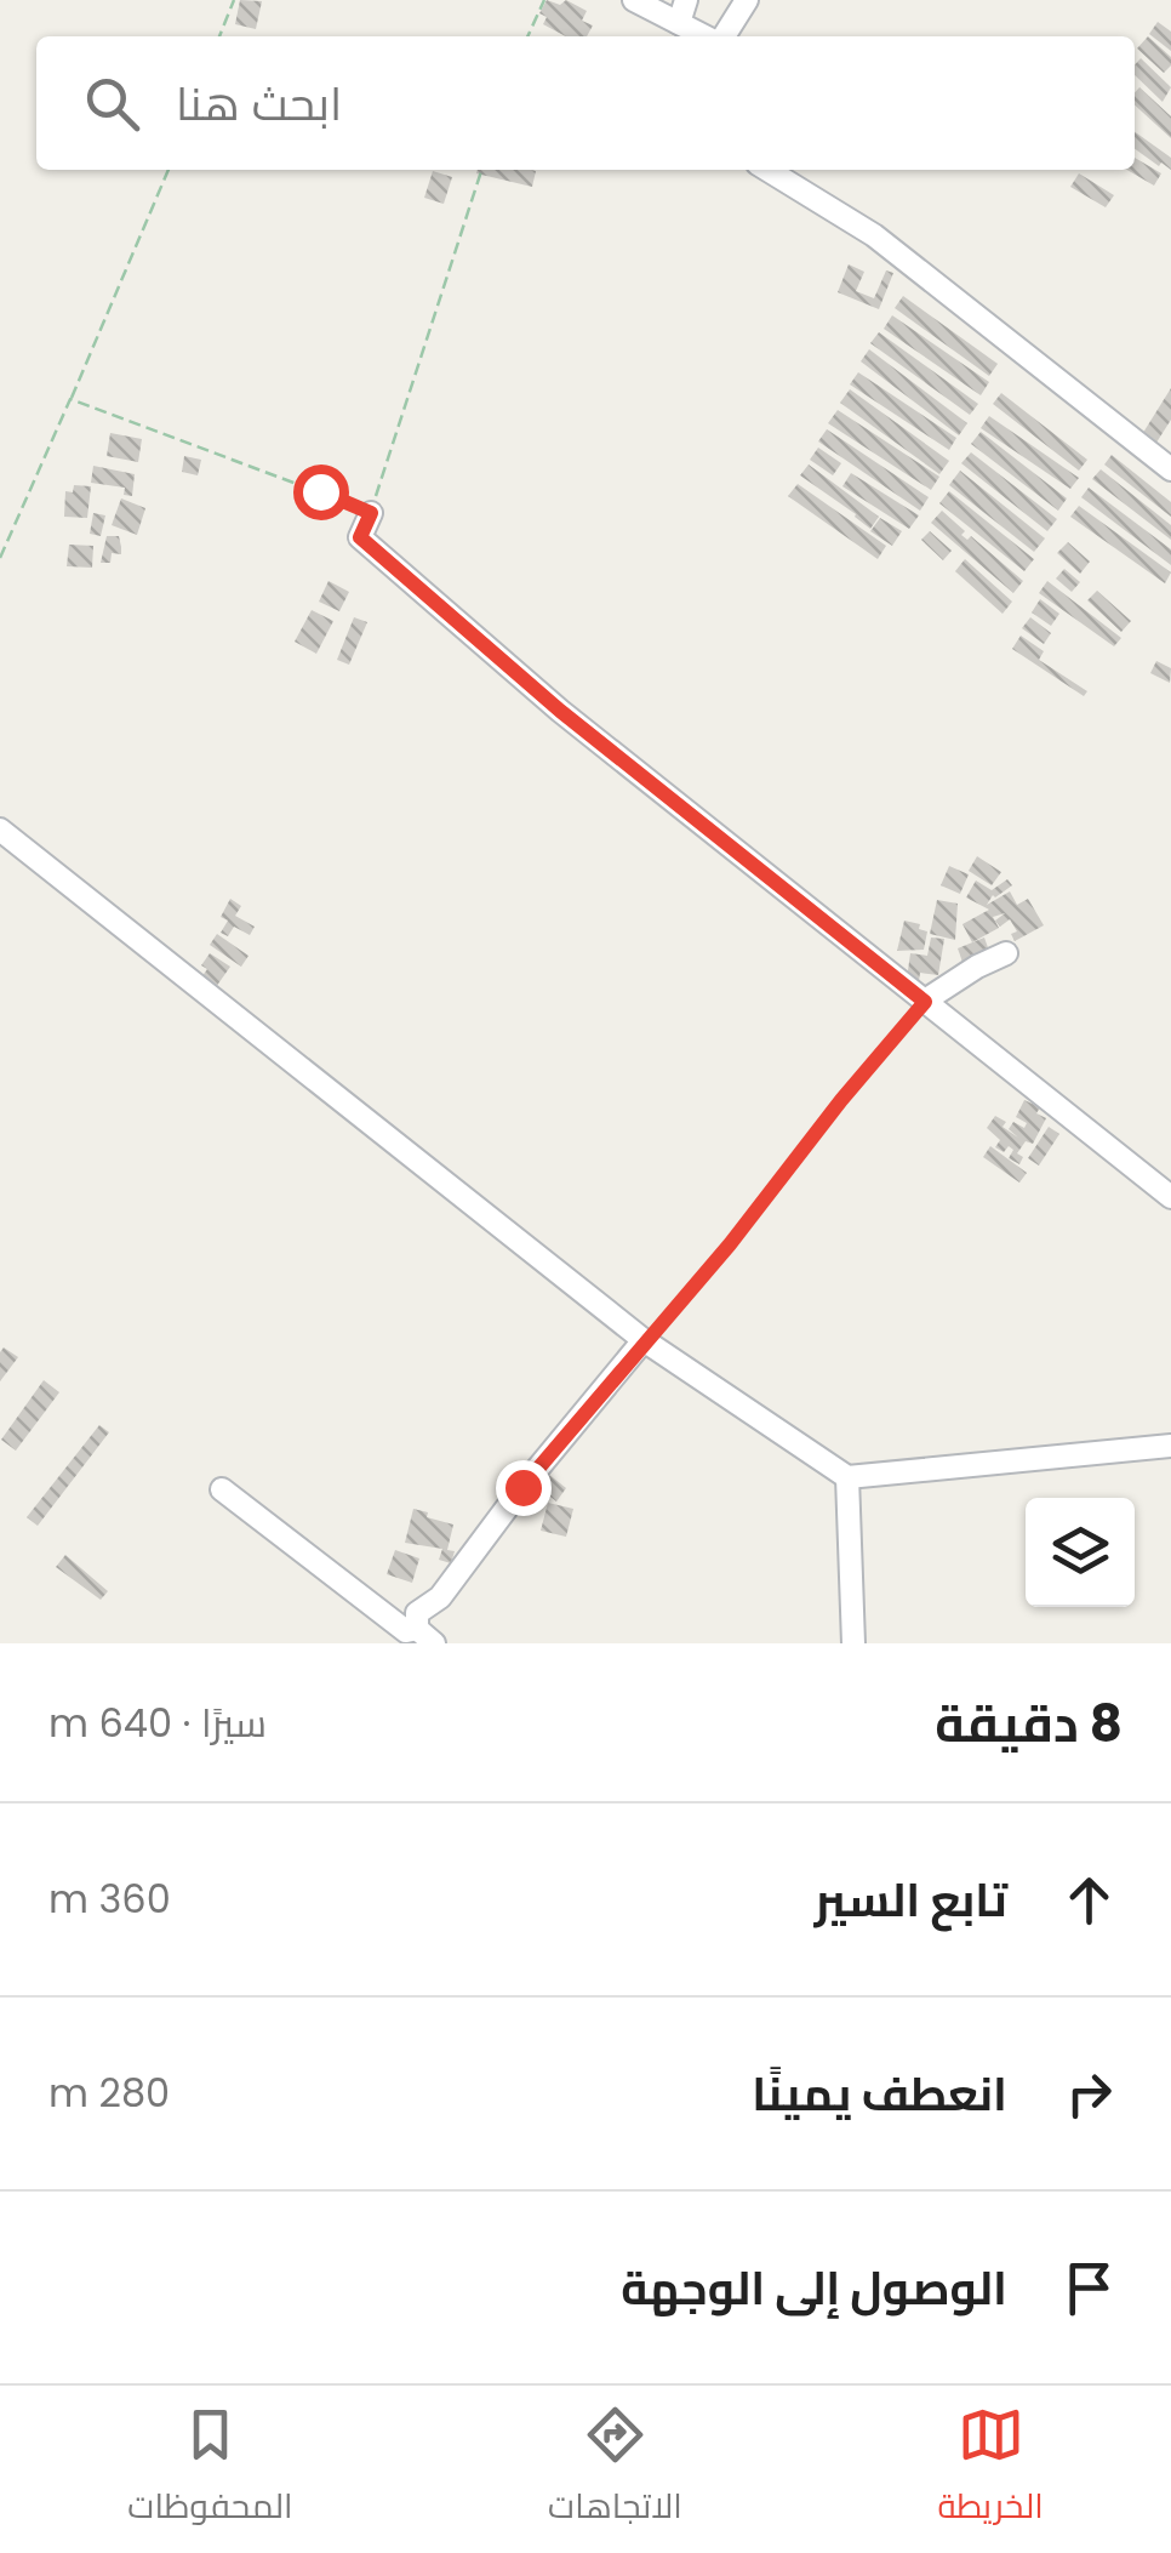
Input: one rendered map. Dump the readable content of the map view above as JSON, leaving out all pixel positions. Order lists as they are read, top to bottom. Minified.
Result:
{"page":{"search":"ابحث هنا","heading":["8 دقيقة","سيرًا · 640 m"],"list":[["تابع السير","360 m"],["انعطف يمينًا","280 m"],"الوصول إلى الوجهة"],"nav":["الخريطة","الاتجاهات","المحفوظات"]}}
